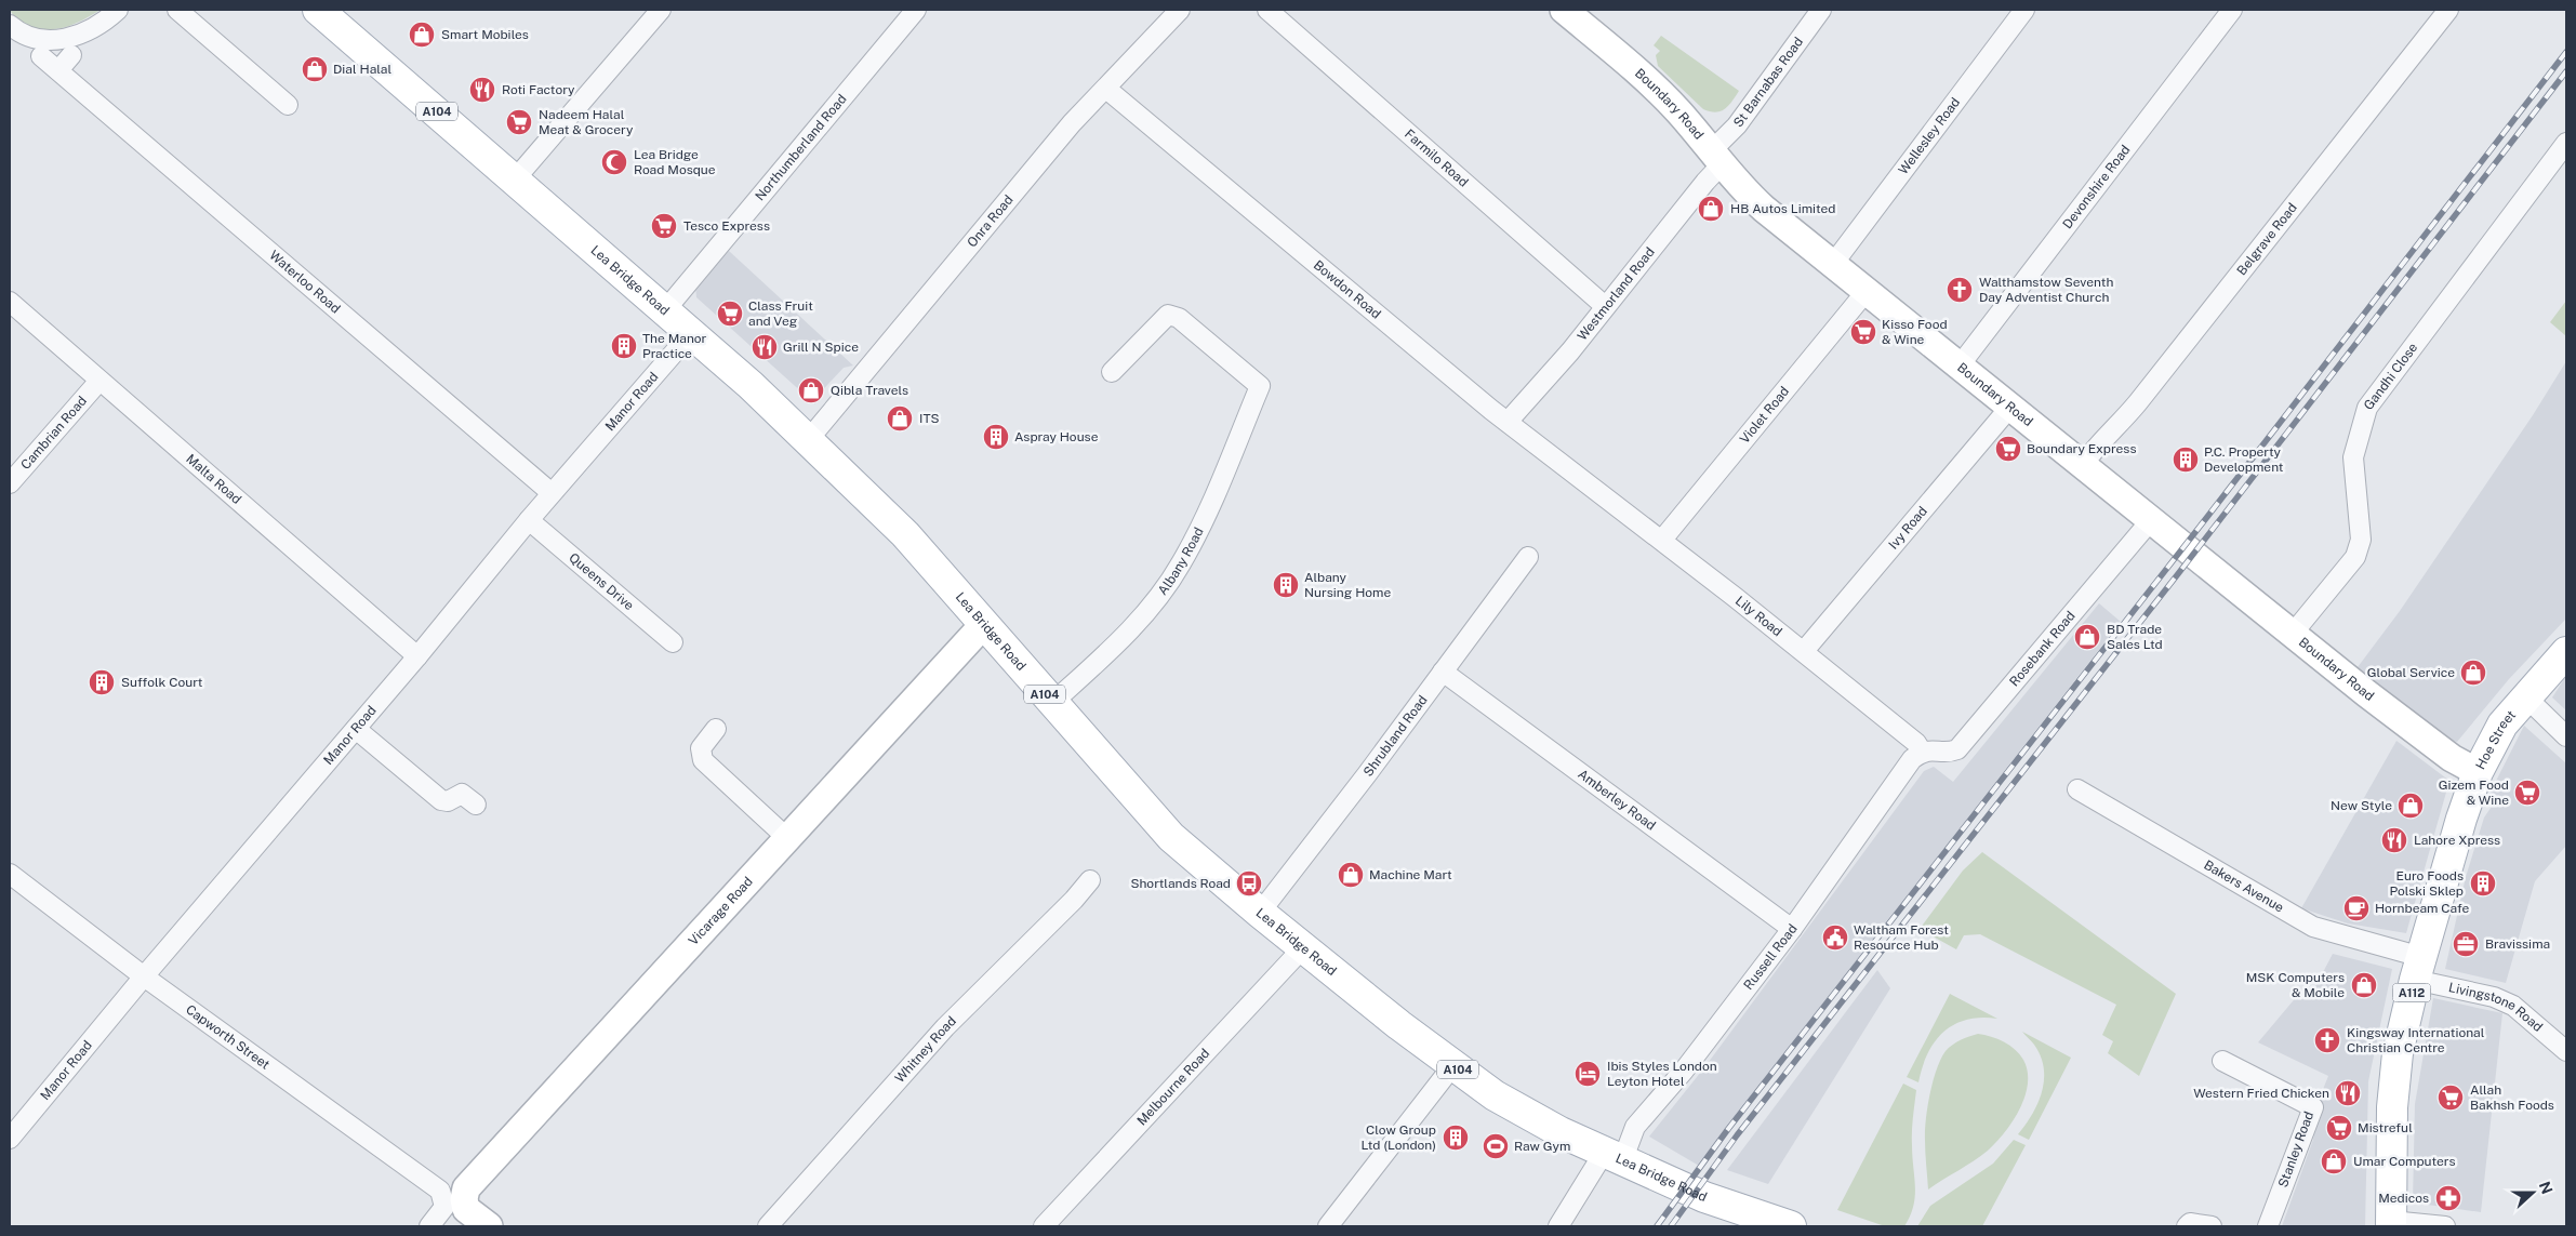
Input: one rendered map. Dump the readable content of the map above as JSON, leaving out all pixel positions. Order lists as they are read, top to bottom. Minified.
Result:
{"streets":{"main road":["A104","Lea Bridge Road","Hoe Street","A112"],"street":["St Barnabas Road","Boundary Road","Wellesley Road","Northumberland Road","Farmilo Road","Devonshire Road","Onra Road","Belgrave Road","Waterloo Road","Bowdon Road","Westmorland Road","Gandhi Close","Manor Road","Violet Road","Cambrian Road","Malta Road","Ivy Road","Albany Road","Queens Drive","Lily Road","Rosebank Road","Shrubland Road","Amberley Road","Bakers Avenue","Vicarage Road","Russell Road","Livingstone Road","Capworth Street","Whitney Road","Melbourne Road","Stanley Road"]},"crossings":[["St Barnabas Road","Boundary Road"],["St Barnabas Road","Westmorland Road"],["Boundary Road","Wellesley Road"],["Boundary Road","Devonshire Road"],["Boundary Road","Belgrave Road"],["Boundary Road","Westmorland Road"],["Boundary Road","Gandhi Close"],["Boundary Road","Violet Road"],["Boundary Road","Ivy Road"],["Boundary Road","Rosebank Road"],["Boundary Road","Hoe Street"],["Northumberland Road","Lea Bridge Road"],["Farmilo Road","Westmorland Road"],["Onra Road","Lea Bridge Road"],["Onra Road","Bowdon Road"],["Lea Bridge Road","Manor Road"],["Lea Bridge Road","Albany Road"],["Lea Bridge Road","Shrubland Road"],["Lea Bridge Road","Vicarage Road"],["Lea Bridge Road","Russell Road"],["Lea Bridge Road","Melbourne Road"],["Waterloo Road","Manor Road"],["Bowdon Road","Westmorland Road"],["Bowdon Road","Lily Road"],["Manor Road","Malta Road"],["Manor Road","Queens Drive"],["Manor Road","Capworth Street"],["Violet Road","Lily Road"],["Cambrian Road","Malta Road"],["Ivy Road","Lily Road"],["Lily Road","Rosebank Road"],["Lily Road","Russell Road"],["Rosebank Road","Russell Road"],["Shrubland Road","Amberley Road"],["Hoe Street","Bakers Avenue"],["Hoe Street","Livingstone Road"],["Amberley Road","Russell Road"],["Bakers Avenue","Livingstone Road"],["Vicarage Road","Capworth Street"]],"places":{"shop":["Smart Mobiles","Dial Halal","HB Autos Limited","Qibla Travels","ITS","BD Trade Sales Ltd","Global Service","New Style","Machine Mart","MSK Computers & Mobile","Umar Computers"],"restaurant":["Roti Factory","Grill N Spice","Lahore Xpress","Western Fried Chicken"],"supermarket":["Nadeem Halal Meat & Grocery","Tesco Express","Class Fruit and Veg","Kisso Food & Wine","Boundary Express","Gizem Food & Wine","Allah Bakhsh Foods","Mistreful"],"mosque":["Lea Bridge Road Mosque"],"church":["Walthamstow Seventh Day Adventist Church","Kingsway International Christian Centre"],"building":["The Manor Practice","Aspray House","P.C. Property Development","Albany Nursing Home","Suffolk Court","Euro Foods Polski Sklep","Clow Group Ltd (London)"],"bus stop":["Shortlands Road"],"cafe":["Hornbeam Cafe"],"public building":["Waltham Forest Resource Hub"],"office":["Bravissima"],"hotel":["Ibis Styles London Leyton Hotel"],"sports":["Raw Gym"],"pharmacy":["Medicos"]},"north":"right"}
